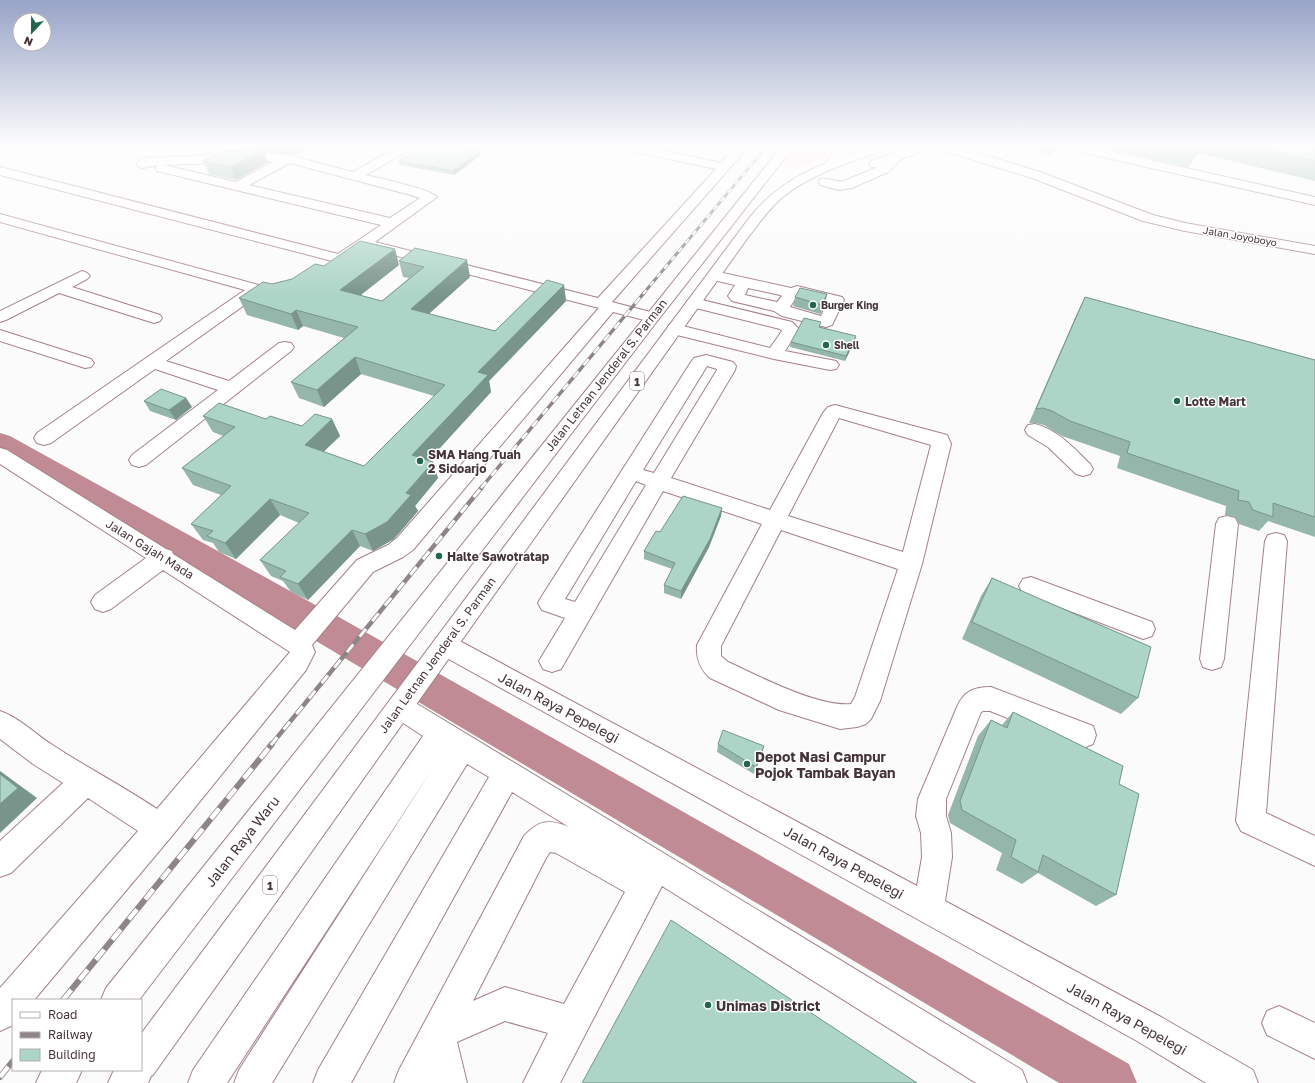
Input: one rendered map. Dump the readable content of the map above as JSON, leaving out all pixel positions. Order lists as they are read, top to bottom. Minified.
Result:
{"streets":{"main road":["Jalan Joyoboyo","Jalan Letnan Jenderal S. Parman","1","Jalan Gajah Mada","Jalan Raya Pepelegi","Jalan Raya Waru"]},"crossings":[["Jalan Letnan Jenderal S. Parman","Jalan Raya Pepelegi"],["Jalan Letnan Jenderal S. Parman","Jalan Raya Waru"]],"places":["Burger King","Shell","Lotte Mart","SMA Hang Tuah 2 Sidoarjo","Halte Sawotratap","Depot Nasi Campur Pojok Tambak Bayan","Unimas District"],"legend":["Road","Railway","Building"],"north":"bottom"}
